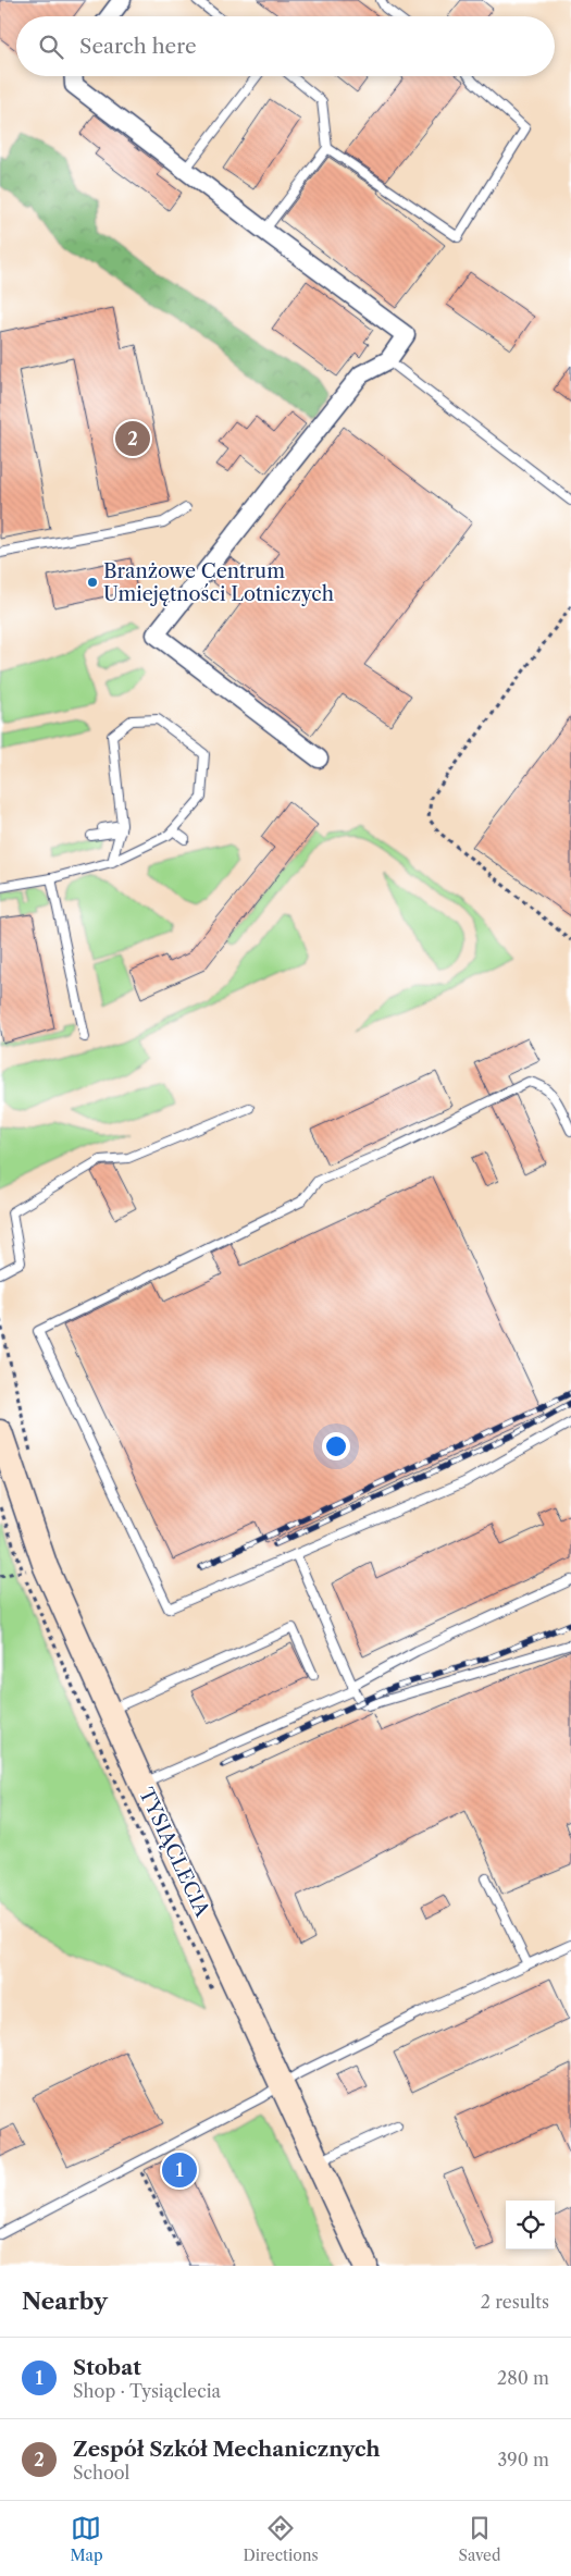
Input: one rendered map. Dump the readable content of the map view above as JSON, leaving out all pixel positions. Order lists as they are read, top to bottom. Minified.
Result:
{"streets":{"street":["TYSIĄCLECIA"]},"places":["Branżowe Centrum Umiejętności Lotniczych"],"page":{"search":"Search here","pins":["2","1"],"heading":["Nearby","2 results"],"list":[{"mark":"1","name":"Stobat","note":"Shop · Tysiąclecia","value":"280 m"},{"mark":"2","name":"Zespół Szkół Mechanicznych","note":"School","value":"390 m"}],"nav":["Map","Directions","Saved"]}}
